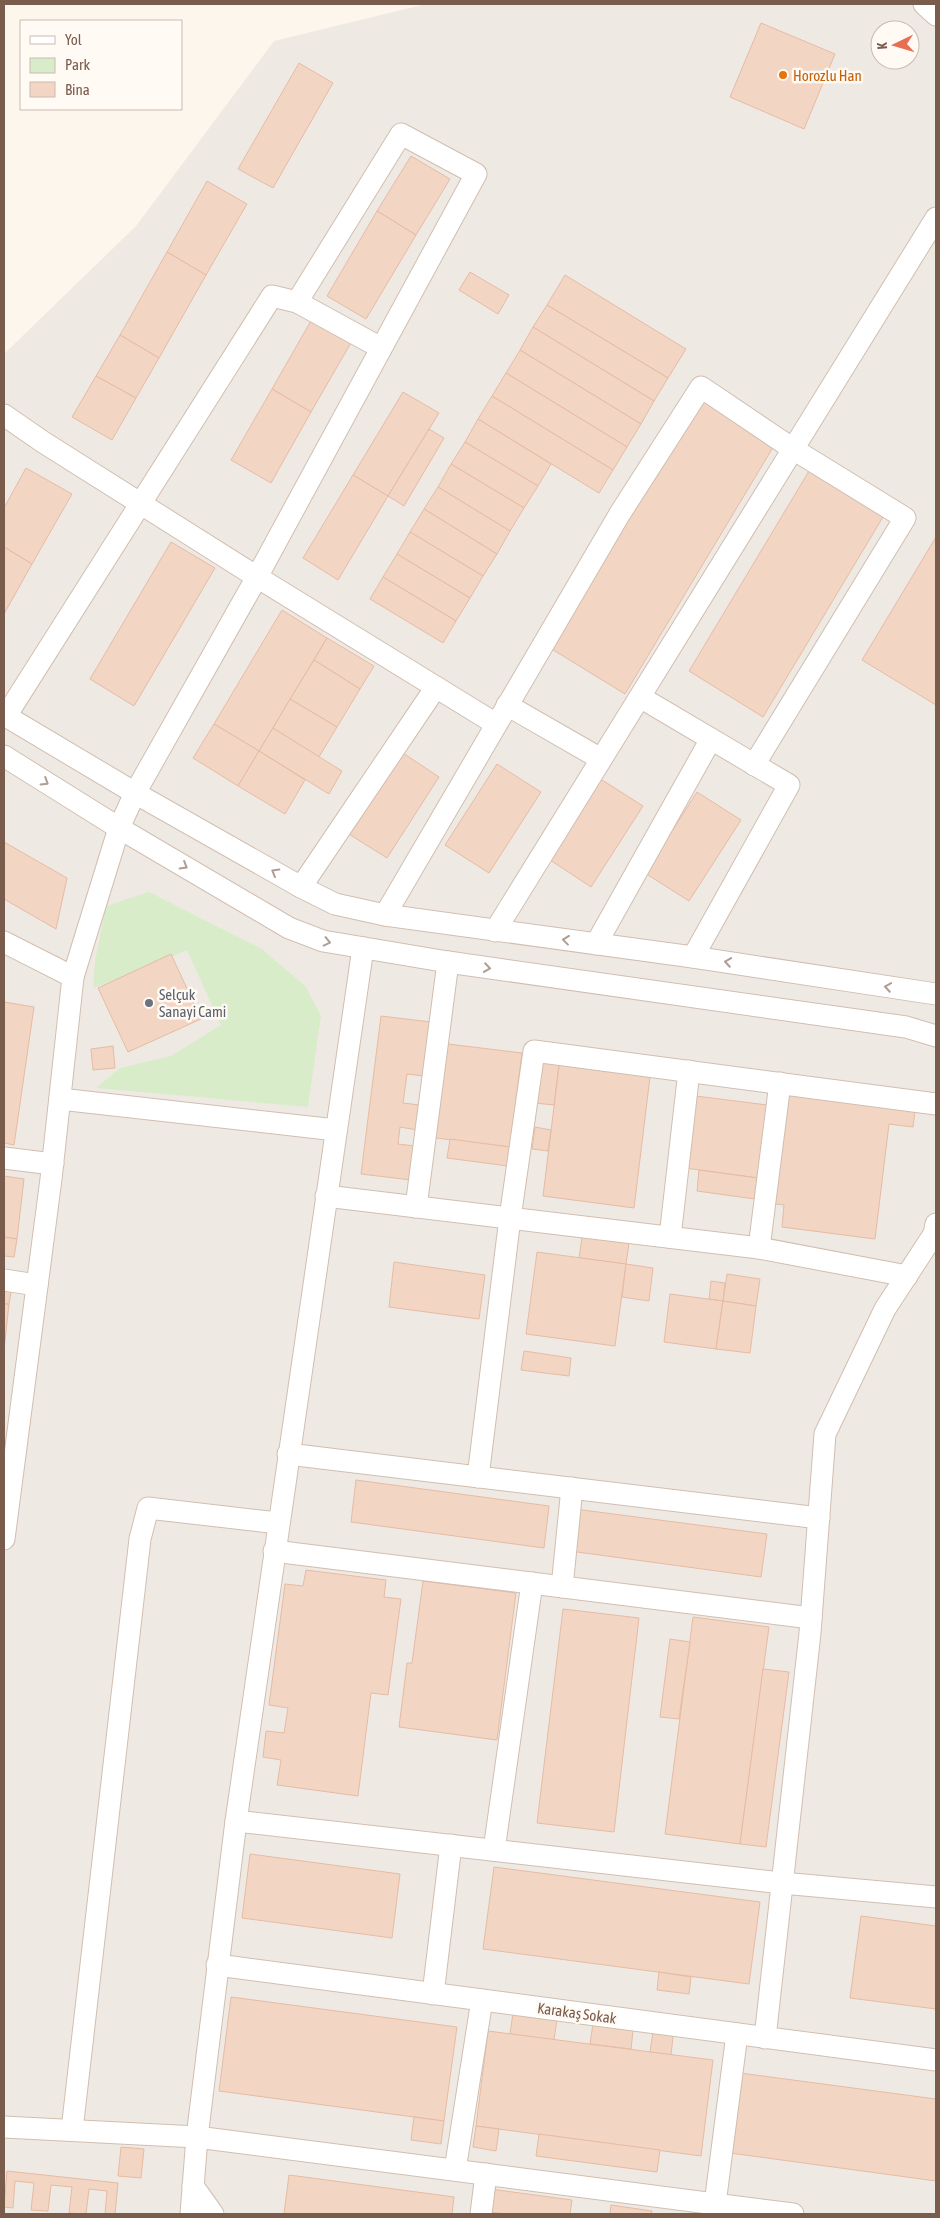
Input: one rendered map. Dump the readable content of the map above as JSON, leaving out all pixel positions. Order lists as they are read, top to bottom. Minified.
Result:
{"streets":{"street":["Karakaş Sokak"]},"places":["Horozlu Han","Selçuk Sanayi Cami"],"legend":["Yol","Park","Bina"],"north":"left"}
